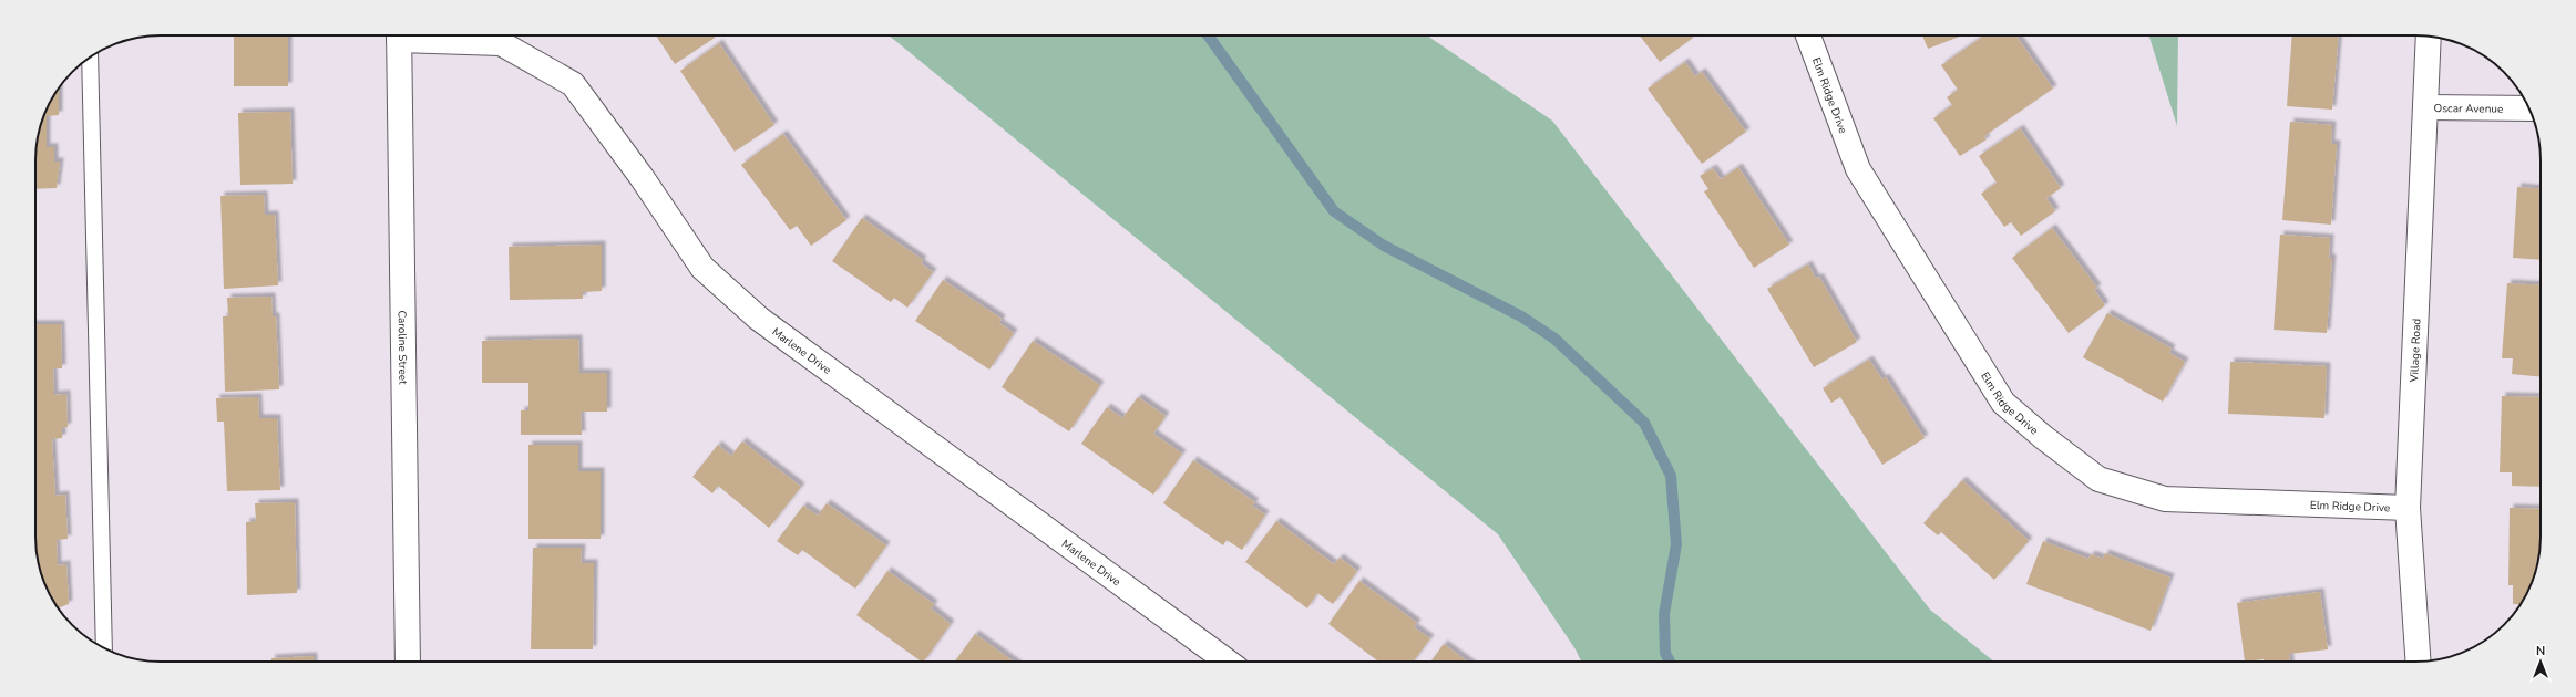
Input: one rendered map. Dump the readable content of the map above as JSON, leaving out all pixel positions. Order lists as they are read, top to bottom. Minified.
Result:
{"streets":{"street":["Elm Ridge Drive","Oscar Avenue","Caroline Street","Marlene Drive","Village Road"]},"crossings":[["Elm Ridge Drive","Village Road"],["Oscar Avenue","Village Road"]],"north":"top"}
